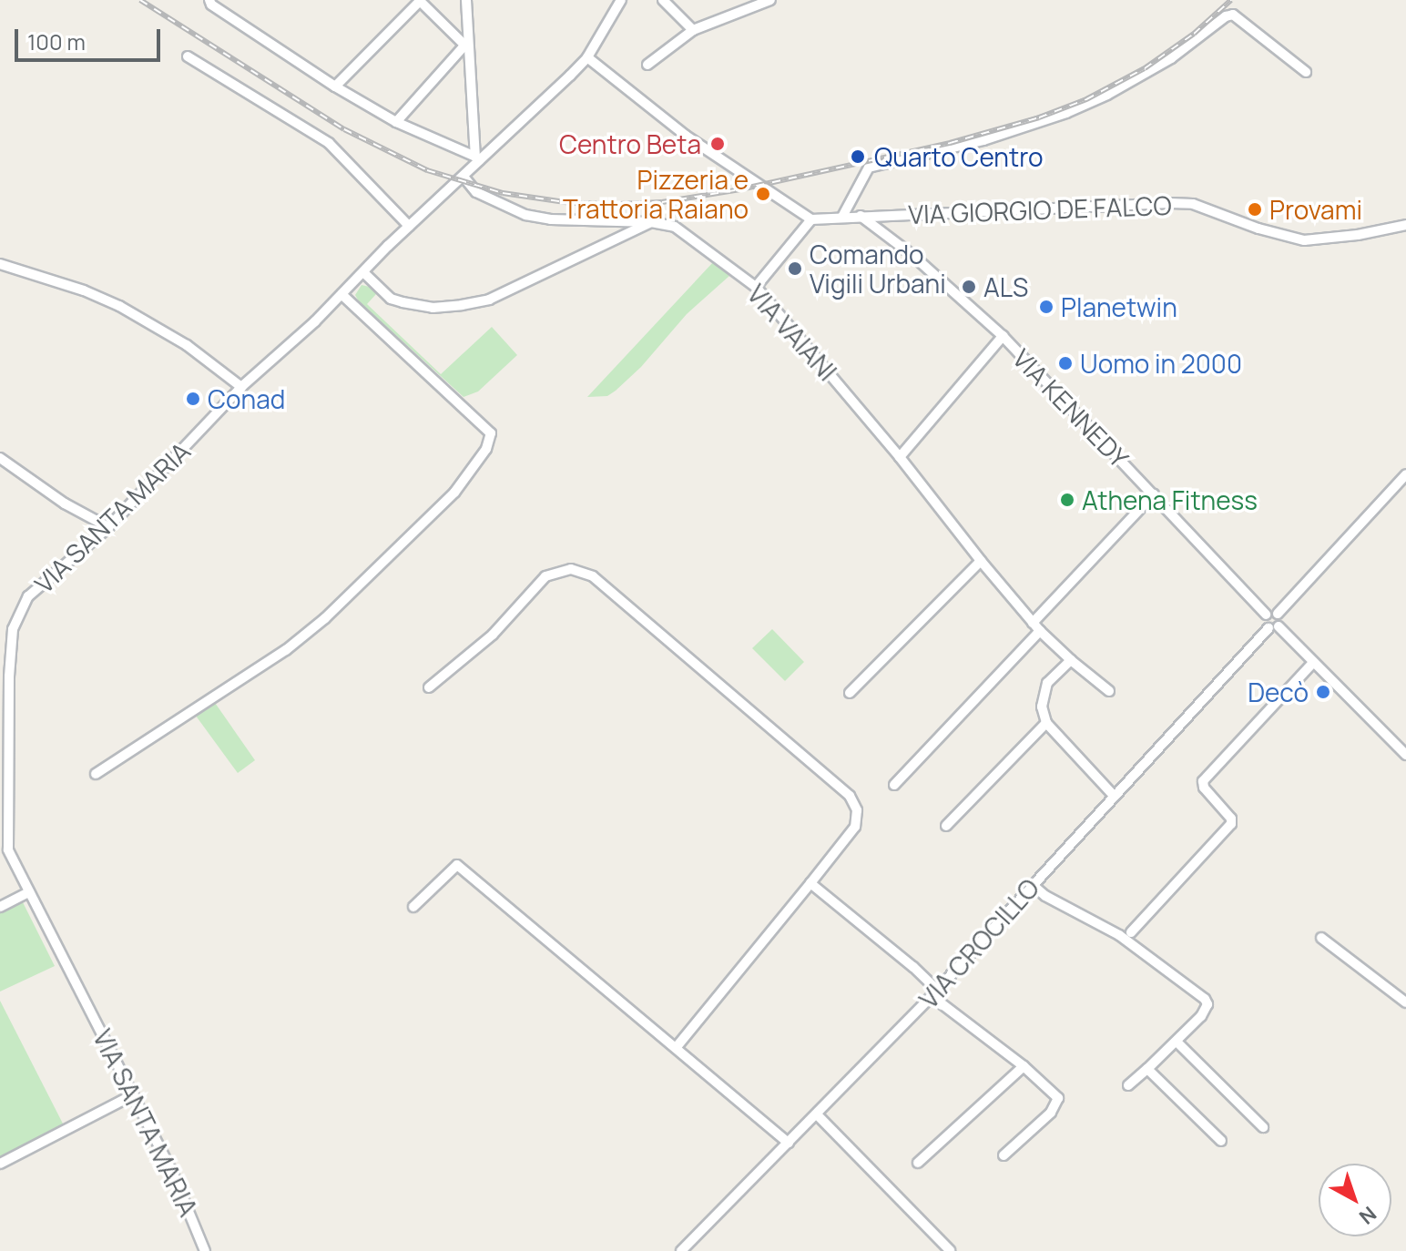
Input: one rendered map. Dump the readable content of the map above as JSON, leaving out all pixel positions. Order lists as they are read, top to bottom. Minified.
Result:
{"streets":{"street":["VIA GIORGIO DE FALCO","VIA VAIANI","VIA KENNEDY","VIA SANTA MARIA","VIA CROCILLO"]},"crossings":[["VIA GIORGIO DE FALCO","VIA KENNEDY"],["VIA VAIANI","VIA SANTA MARIA"]],"places":["Centro Beta","Quarto Centro","Pizzeria e Trattoria Raiano","Provami","Comando Vigili Urbani","ALS","Planetwin","Uomo in 2000","Conad","Athena Fitness","Decò"],"scale_bar":"100 m","north":"bottom right"}
